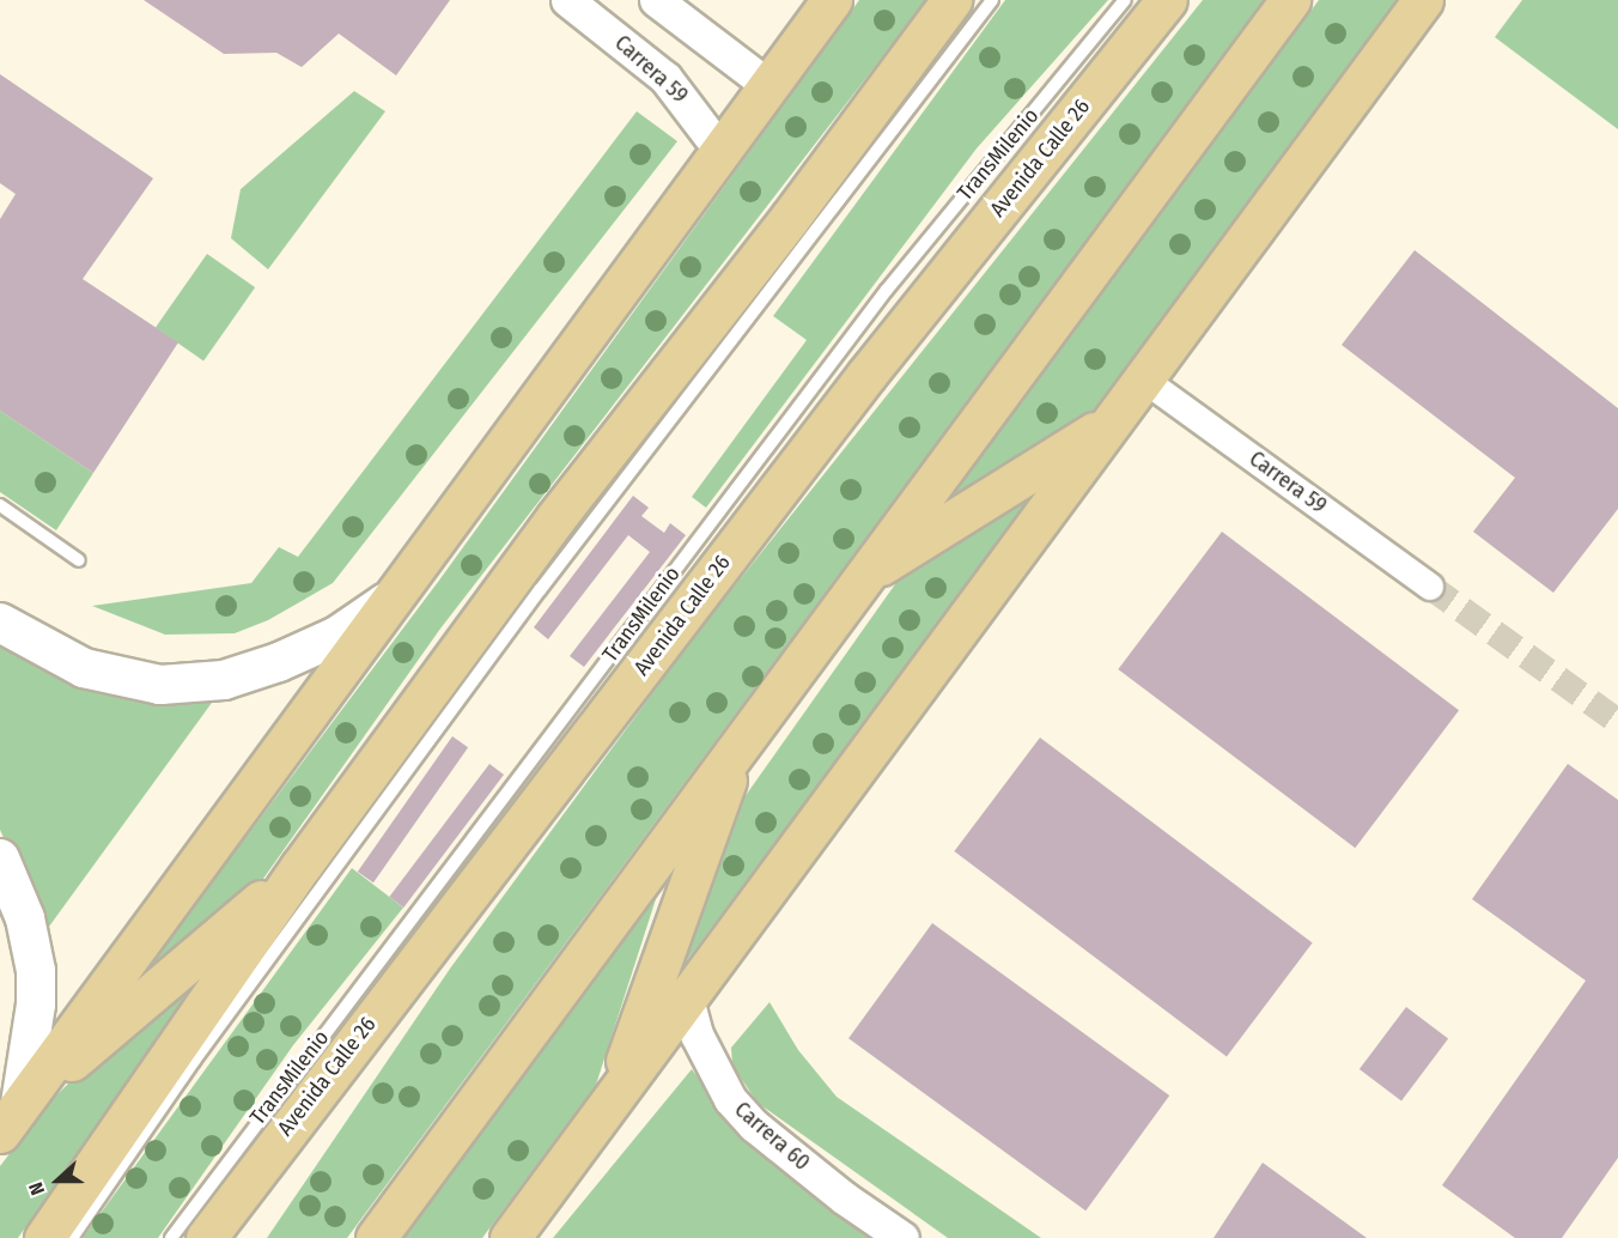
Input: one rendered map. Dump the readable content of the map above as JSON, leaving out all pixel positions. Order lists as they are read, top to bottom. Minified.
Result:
{"streets":{"main road":["Avenida Calle 26"],"street":["Carrera 59","Carrera 60"],"lane":["TransMilenio"]},"north":"left"}
